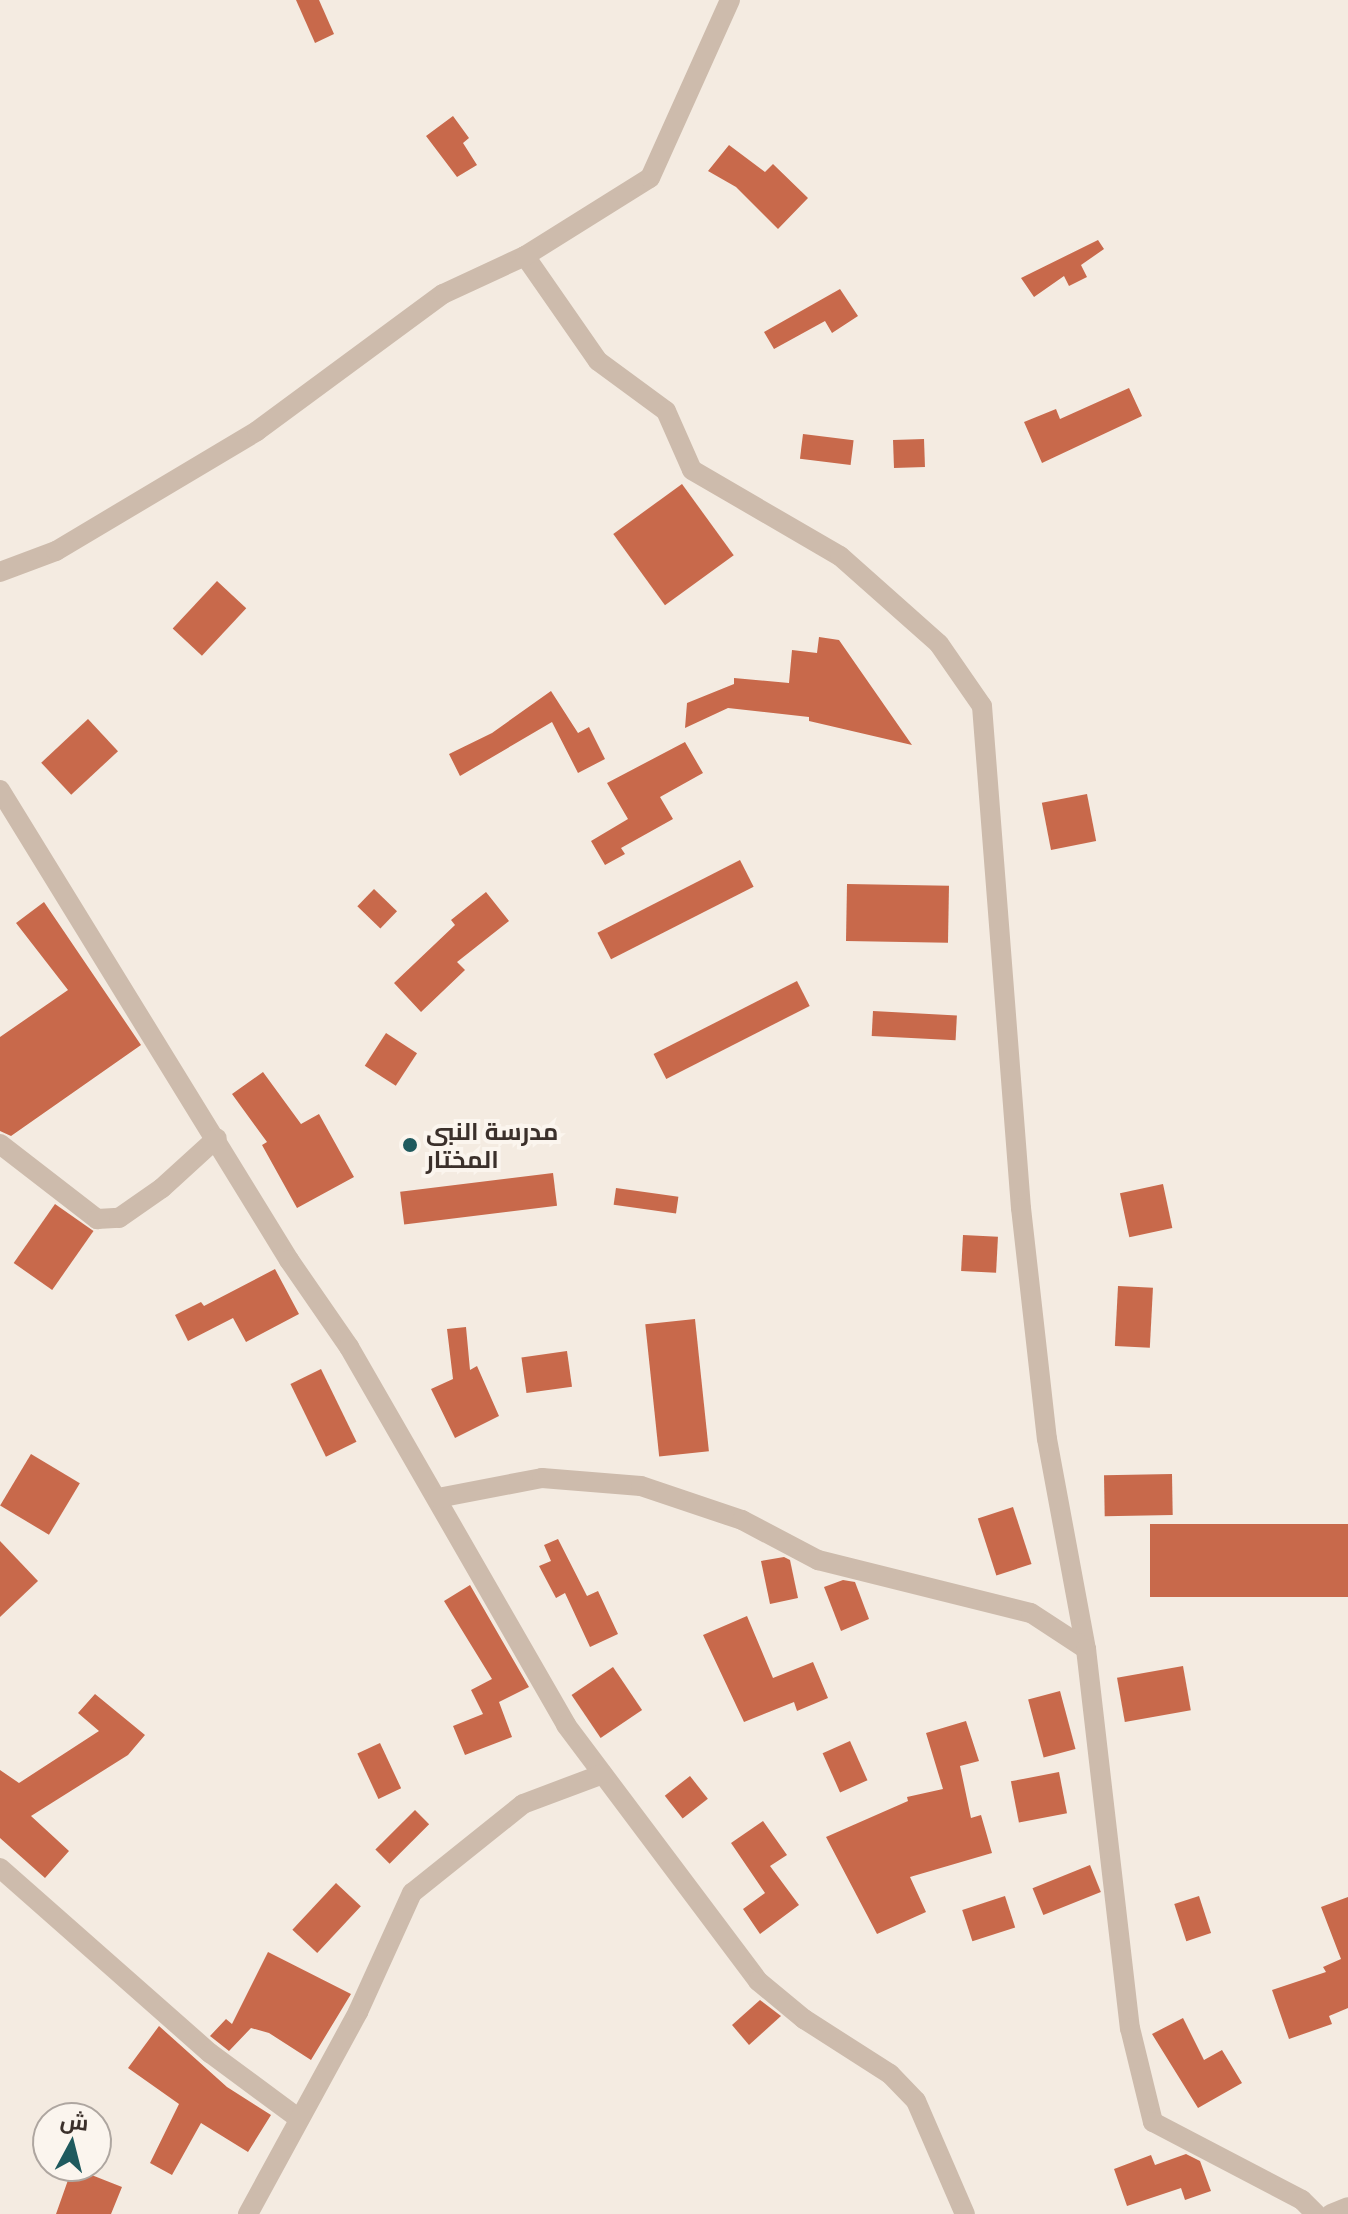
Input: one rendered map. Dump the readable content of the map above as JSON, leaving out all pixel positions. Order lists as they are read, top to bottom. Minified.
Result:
{"places":["مدرسة النبي المختار"],"north":"top"}
